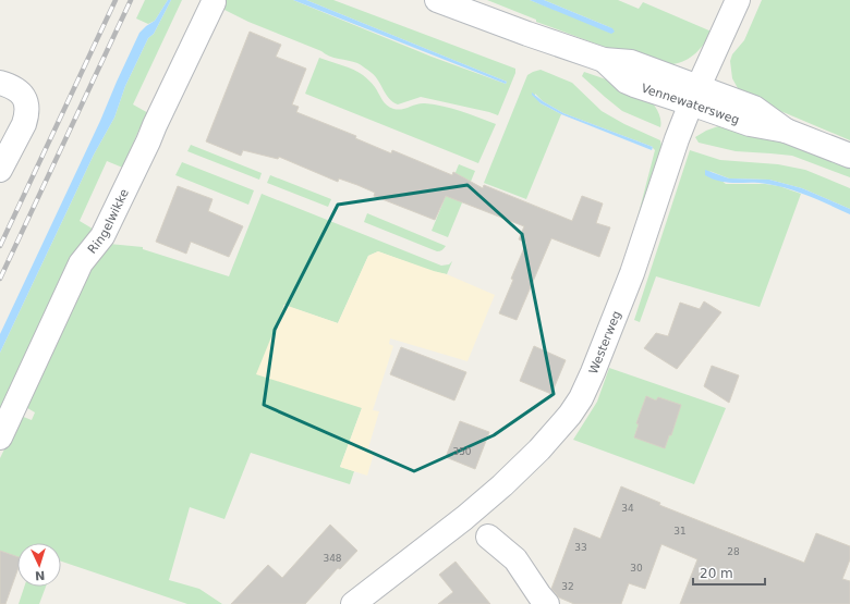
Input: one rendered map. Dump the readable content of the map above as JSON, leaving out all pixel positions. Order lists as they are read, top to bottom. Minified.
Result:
{"streets":{"street":["Vennewatersweg","Ringelwikke","Westerweg"]},"crossings":[["Vennewatersweg","Westerweg"]],"house_numbers":["350","34","31","33","28","348","30","32"],"scale_bar":"20 m","north":"bottom"}
